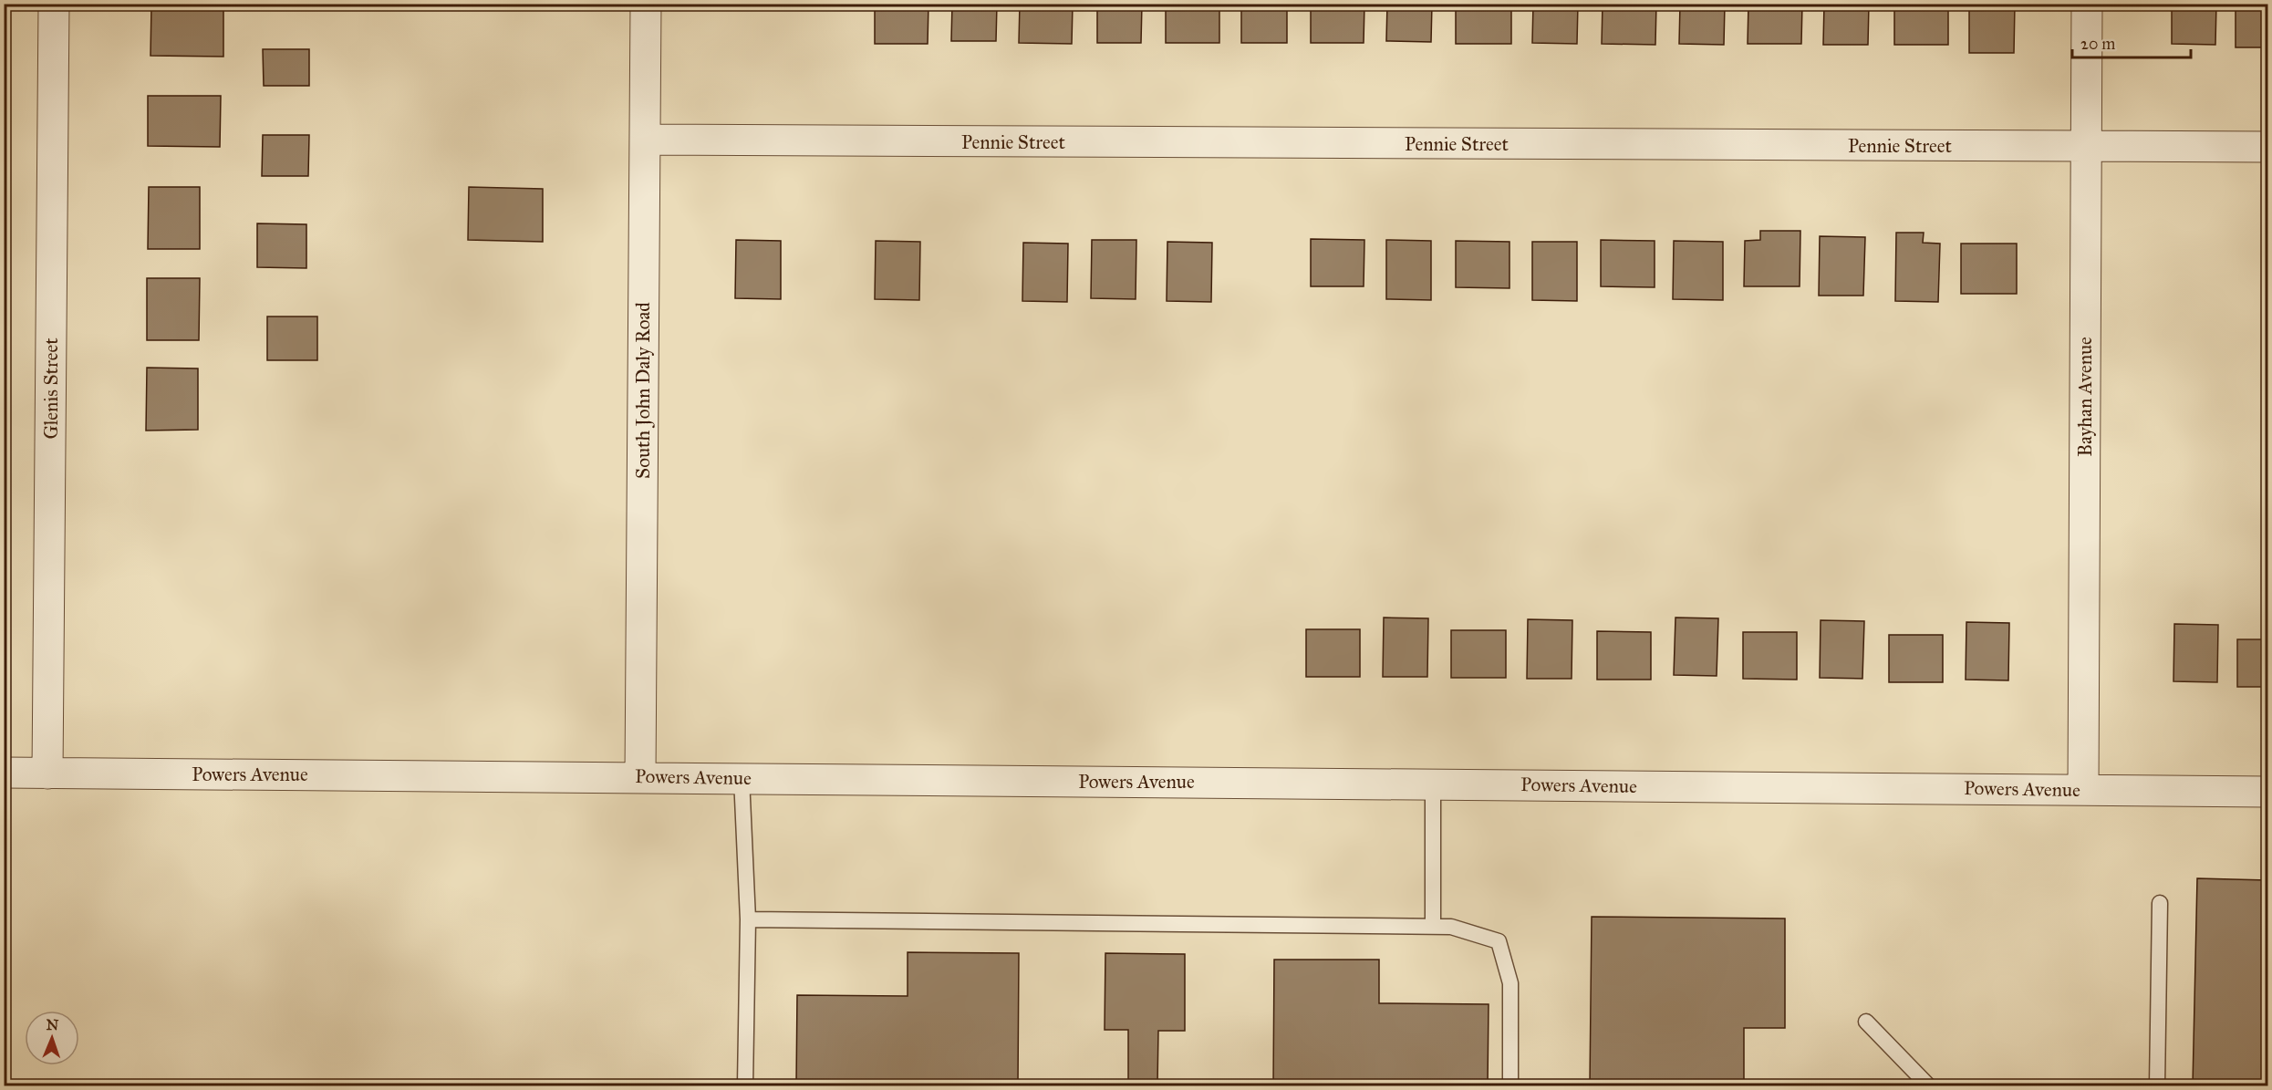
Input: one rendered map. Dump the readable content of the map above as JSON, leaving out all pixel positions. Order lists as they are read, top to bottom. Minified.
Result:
{"streets":{"street":["Pennie Street","Glenis Street","South John Daly Road","Bayhan Avenue","Powers Avenue"]},"crossings":[["Pennie Street","South John Daly Road"],["Pennie Street","Bayhan Avenue"],["Glenis Street","Powers Avenue"],["South John Daly Road","Powers Avenue"],["Bayhan Avenue","Powers Avenue"]],"scale_bar":"20 m","north":"top"}
